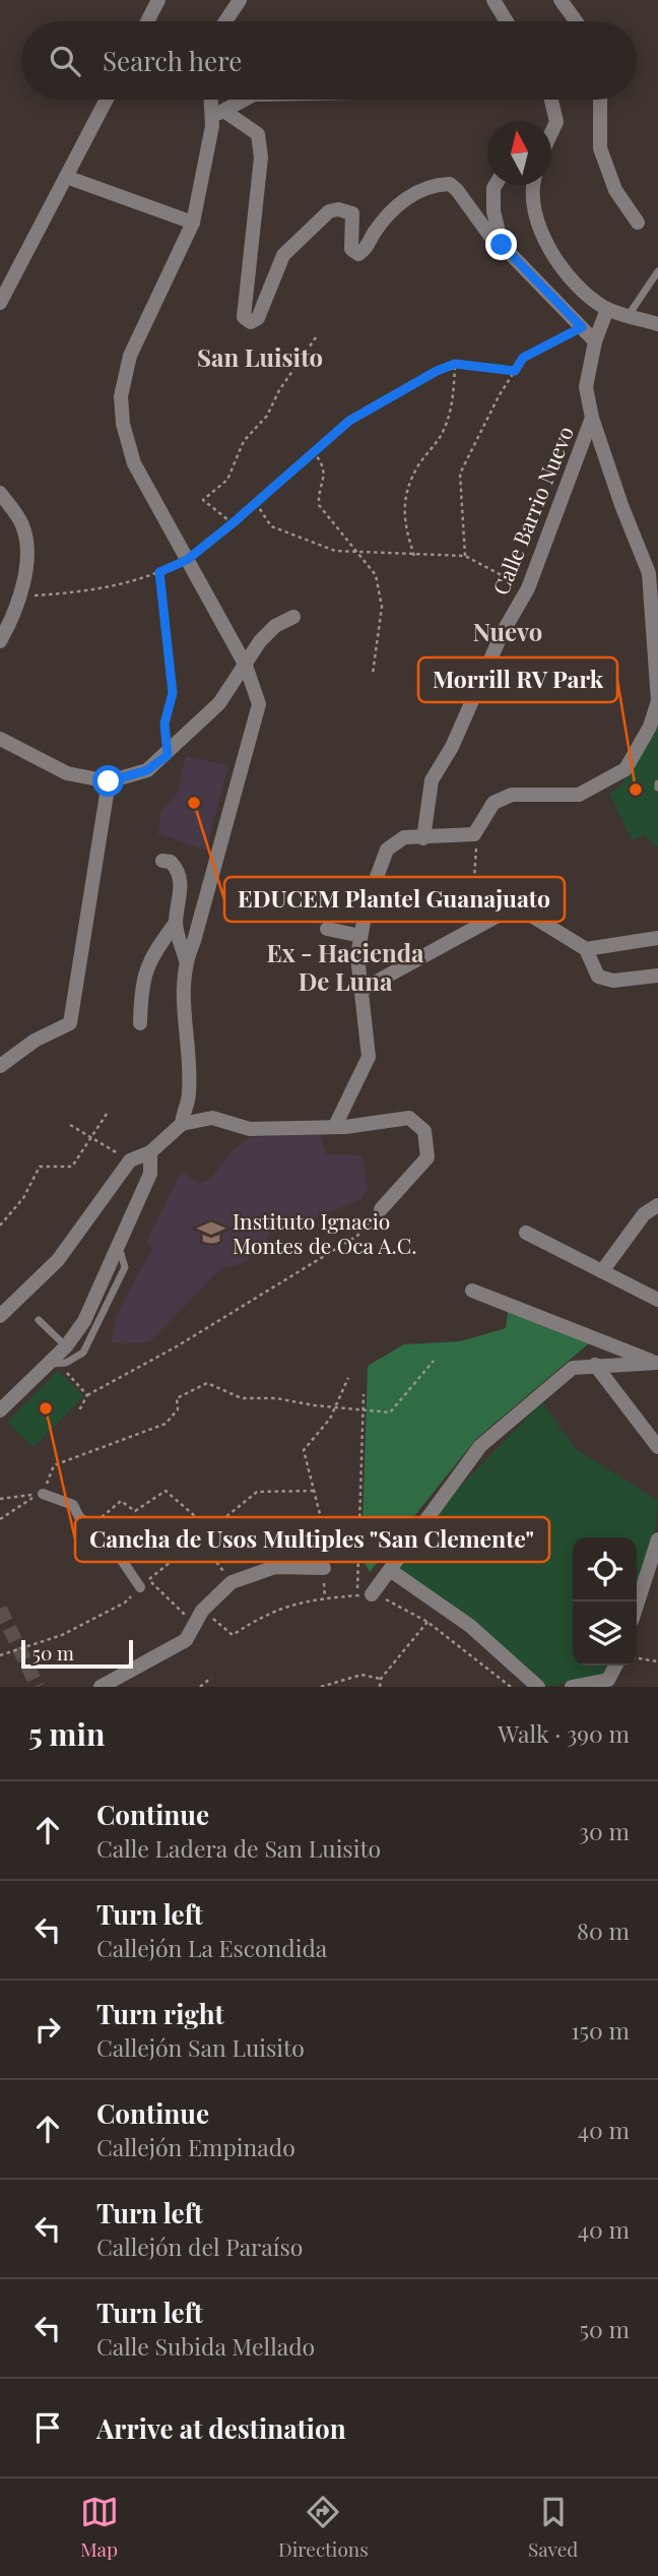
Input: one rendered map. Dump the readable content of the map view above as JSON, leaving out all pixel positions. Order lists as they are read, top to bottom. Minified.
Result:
{"streets":{"street":["Calle Barrio Nuevo"]},"districts":["San Luisito","Nuevo","Ex - Hacienda De Luna"],"places":{"other":["Morrill RV Park","EDUCEM Plantel Guanajuato","Cancha de Usos Multiples \"San Clemente\""],"school or university":["Instituto Ignacio Montes de Oca A.C."]},"scale_bar":"50 m","north":"top","page":{"search":"Search here","scale":"50 m","heading":["5 min","Walk · 390 m"],"list":[["Continue","Calle Ladera de San Luisito","30 m"],["Turn left","Callejón La Escondida","80 m"],["Turn right","Callejón San Luisito","150 m"],["Continue","Callejón Empinado","40 m"],["Turn left","Callejón del Paraíso","40 m"],["Turn left","Calle Subida Mellado","50 m"],"Arrive at destination"],"nav":["Map","Directions","Saved"]}}
